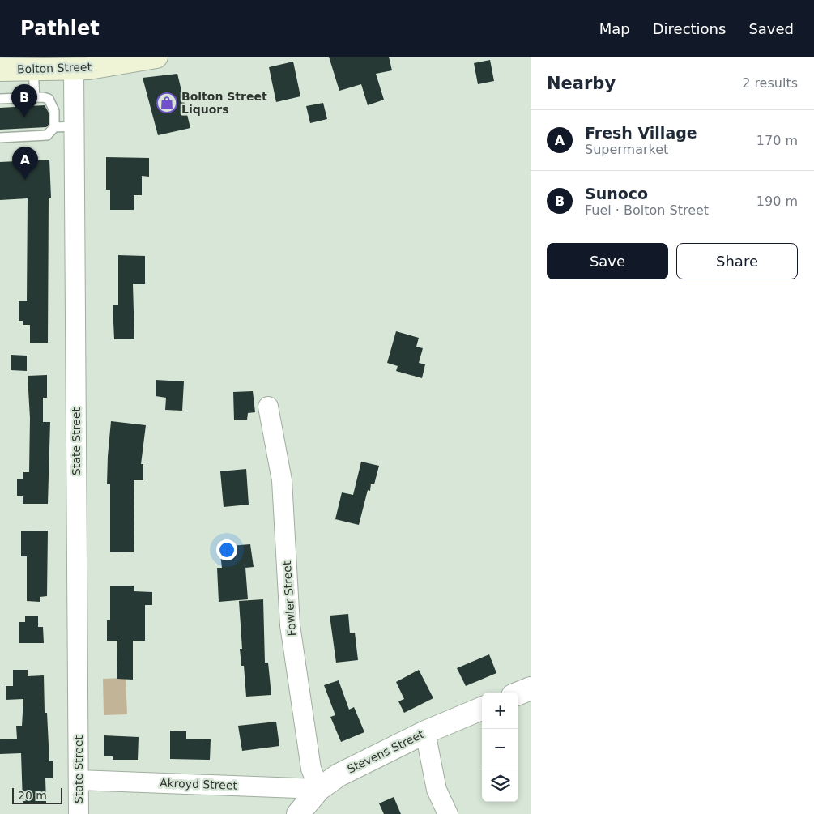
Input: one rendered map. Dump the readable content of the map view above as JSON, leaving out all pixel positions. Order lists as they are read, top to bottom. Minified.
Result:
{"streets":{"main road":["Bolton Street"],"street":["State Street","Fowler Street","Stevens Street","Akroyd Street"]},"crossings":[["Bolton Street","State Street"],["State Street","Akroyd Street"],["Fowler Street","Stevens Street"],["Fowler Street","Akroyd Street"],["Stevens Street","Akroyd Street"]],"places":{"shop":["Bolton Street Liquors"]},"scale_bar":"20 m","page":{"header":"Pathlet","nav":["Map","Directions","Saved"],"heading":["Nearby","2 results"],"pins":["B","A"],"list":[{"mark":"A","name":"Fresh Village","note":"Supermarket","value":"170 m"},{"mark":"B","name":"Sunoco","note":"Fuel · Bolton Street","value":"190 m"}],"buttons":["Save","Share"],"map_buttons":["+","−"],"scale":"20 m"}}
